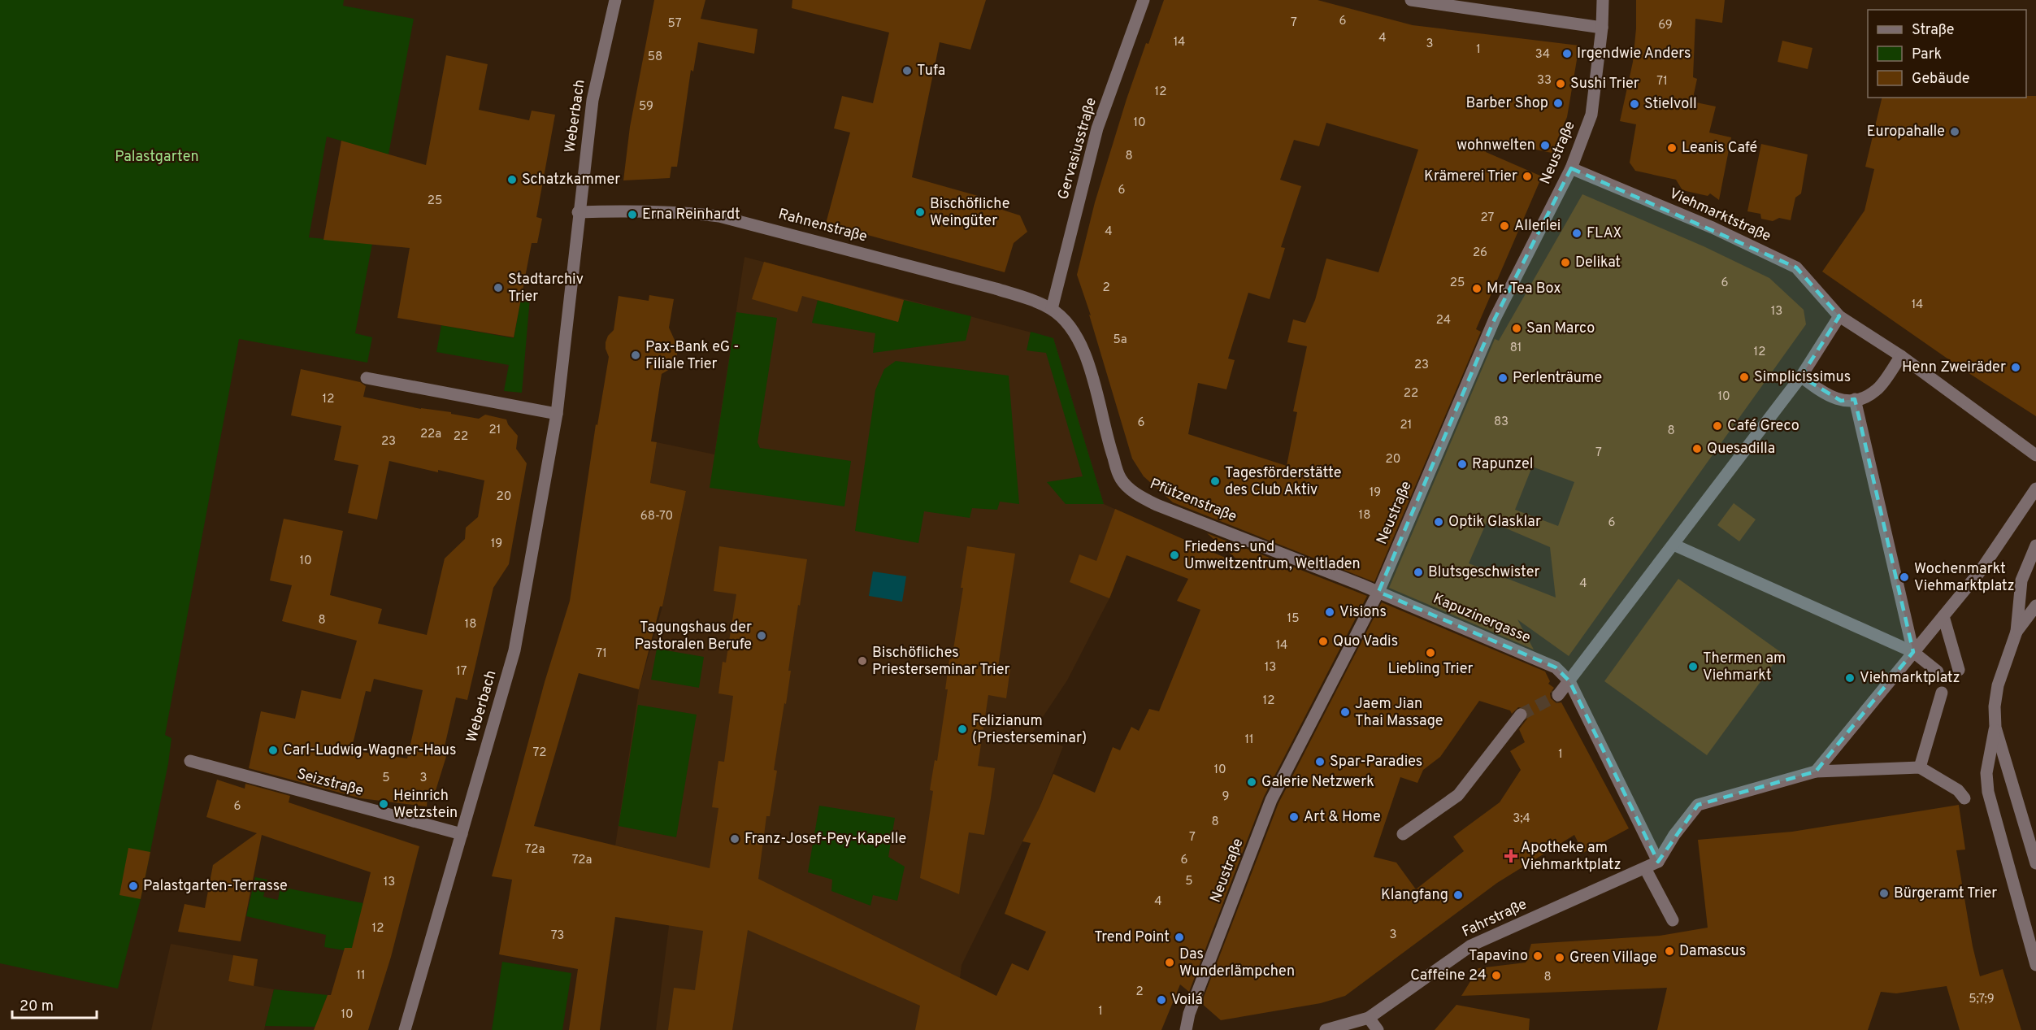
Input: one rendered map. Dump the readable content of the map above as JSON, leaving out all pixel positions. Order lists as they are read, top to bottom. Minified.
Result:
{"streets":{"street":["Weberbach","Gervasiusstraße","Neustraße","Viehmarktstraße","Rahnenstraße","Pfützenstraße","Kapuzinergasse","Seizstraße","Fahrstraße"]},"crossings":[["Weberbach","Rahnenstraße"],["Weberbach","Seizstraße"],["Gervasiusstraße","Rahnenstraße"],["Gervasiusstraße","Pfützenstraße"],["Neustraße","Viehmarktstraße"],["Neustraße","Pfützenstraße"],["Neustraße","Kapuzinergasse"],["Rahnenstraße","Pfützenstraße"],["Pfützenstraße","Kapuzinergasse"]],"parks":["Palastgarten"],"places":{"other":["Irgendwie Anders","Tufa","Sushi Trier","Barber Shop","Stielvoll","Europahalle","wohnwelten","Leanis Café","Krämerei Trier","Schatzkammer","Bischöfliche Weingüter","Erna Reinhardt","Allerlei","FLAX","Delikat","Stadtarchiv Trier","Mr. Tea Box","San Marco","Pax-Bank eG - Filiale Trier","Henn Zweiräder","Simplicissimus","Perlenträume","Café Greco","Quesadilla","Rapunzel","Tagesförderstätte des Club Aktiv","Optik Glasklar","Friedens- und Umweltzentrum, Weltladen","Blutsgeschwister","Wochenmarkt Viehmarktplatz","Visions","Tagungshaus der Pastoralen Berufe","Quo Vadis","Liebling Trier","Bischöfliches Priesterseminar Trier","Thermen am Viehmarkt","Viehmarktplatz","Jaem Jian Thai Massage","Felizianum (Priesterseminar)","Carl-Ludwig-Wagner-Haus","Spar-Paradies","Galerie Netzwerk","Heinrich Wetzstein","Art & Home","Franz-Josef-Pey-Kapelle","Palastgarten-Terrasse","Bürgeramt Trier","Klangfang","Trend Point","Damascus","Tapavino","Green Village","Das Wunderlämpchen","Caffeine 24","Voilá"],"health":["Apotheke am Viehmarktplatz"]},"house_numbers":["6","7","57","69","4","14","3","1","34","58","33","71","12","59","10","8","6","25","27","4","26","25","6","2","14","13","24","5a","81","12","23","22","10","12","83","6","21","21","8","22a","22","23","7","20","19","20","18","68-70","6","19","10","4","15","8","18","14","71","13","17","12","11","72","1","10","5","3","9","6","3;4","8","7","72a","72a","6","5","13","4","12","3","73","11","8","2","5;7;9","1","10"],"legend":["Straße","Park","Gebäude"],"scale_bar":"20 m"}
